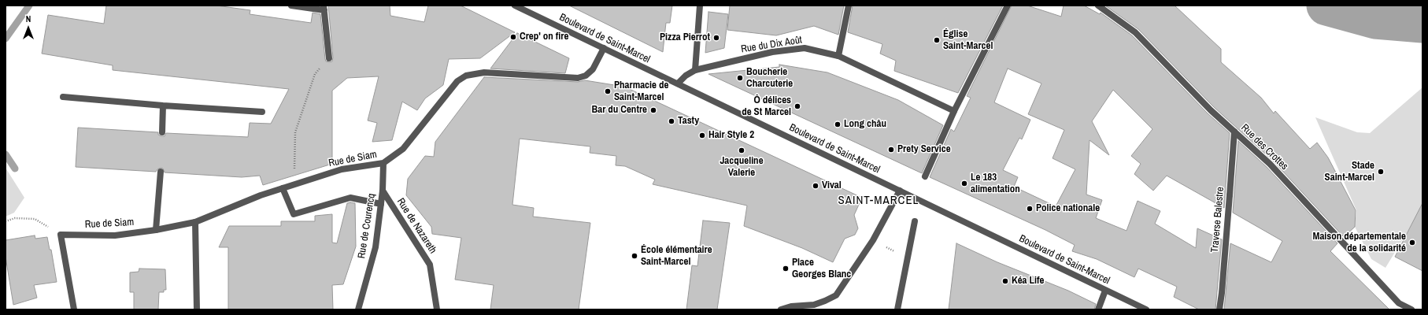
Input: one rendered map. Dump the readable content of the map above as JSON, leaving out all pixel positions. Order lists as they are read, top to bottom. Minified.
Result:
{"streets":{"street":["Boulevard de Saint-Marcel","Rue du Dix Août","Rue des Crottes","Rue de Siam","Traverse Balestre","Rue de Courencq","Rue de Nazareth"]},"crossings":[["Boulevard de Saint-Marcel","Rue du Dix Août"],["Boulevard de Saint-Marcel","Rue de Siam"],["Rue des Crottes","Traverse Balestre"],["Rue de Siam","Rue de Courencq"],["Rue de Courencq","Rue de Nazareth"]],"districts":["SAINT-MARCEL"],"places":["Crep' on fire","Pizza Pierrot","Église Saint-Marcel","Boucherie Charcuterie","Pharmacie de Saint-Marcel","Ô délices de St Marcel","Bar du Centre","Tasty","Long châu","Hair Style 2","Prety Service","Jacqueline Valerie","Stade Saint-Marcel","Le 183 alimentation","Vival","Police nationale","Maison départementale de la solidarité","École élémentaire Saint-Marcel","Place Georges Blanc","Kéa Life"],"north":"top"}
